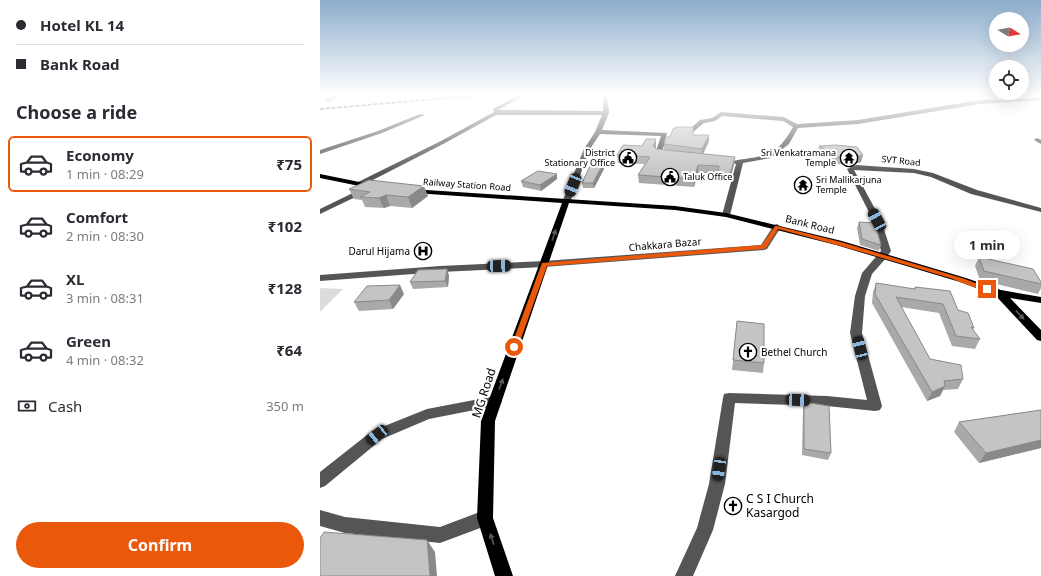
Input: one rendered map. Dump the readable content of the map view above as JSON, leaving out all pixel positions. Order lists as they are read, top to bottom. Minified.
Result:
{"streets":{"main road":["Railway Station Road","Bank Road","MG Road"],"street":["SVT Road","Chakkara Bazar"]},"crossings":[["SVT Road","Bank Road"],["Railway Station Road","Bank Road"],["Railway Station Road","MG Road"],["Bank Road","Chakkara Bazar"],["Bank Road","MG Road"],["Chakkara Bazar","MG Road"]],"one_way":["MG Road"],"places":{"public building":["District Stationary Office","Taluk Office"],"temple":["Sri Venkatramana Temple","Sri Mallikarjuna Temple"],"hospital":["Darul Hijama"],"church":["Bethel Church","C S I Church Kasargod"]},"north":"right","page":{"banner":["Hotel KL 14","Bank Road"],"heading":"Choose a ride","list":[{"name":"Economy","note":"1 min · 08:29","value":"₹75"},{"name":"Comfort","note":"2 min · 08:30","value":"₹102"},{"name":"XL","note":"3 min · 08:31","value":"₹128"},{"name":"Green","note":"4 min · 08:32","value":"₹64"}],"bubble":"1 min","pay":["Cash","350 m"],"buttons":"Confirm"}}
